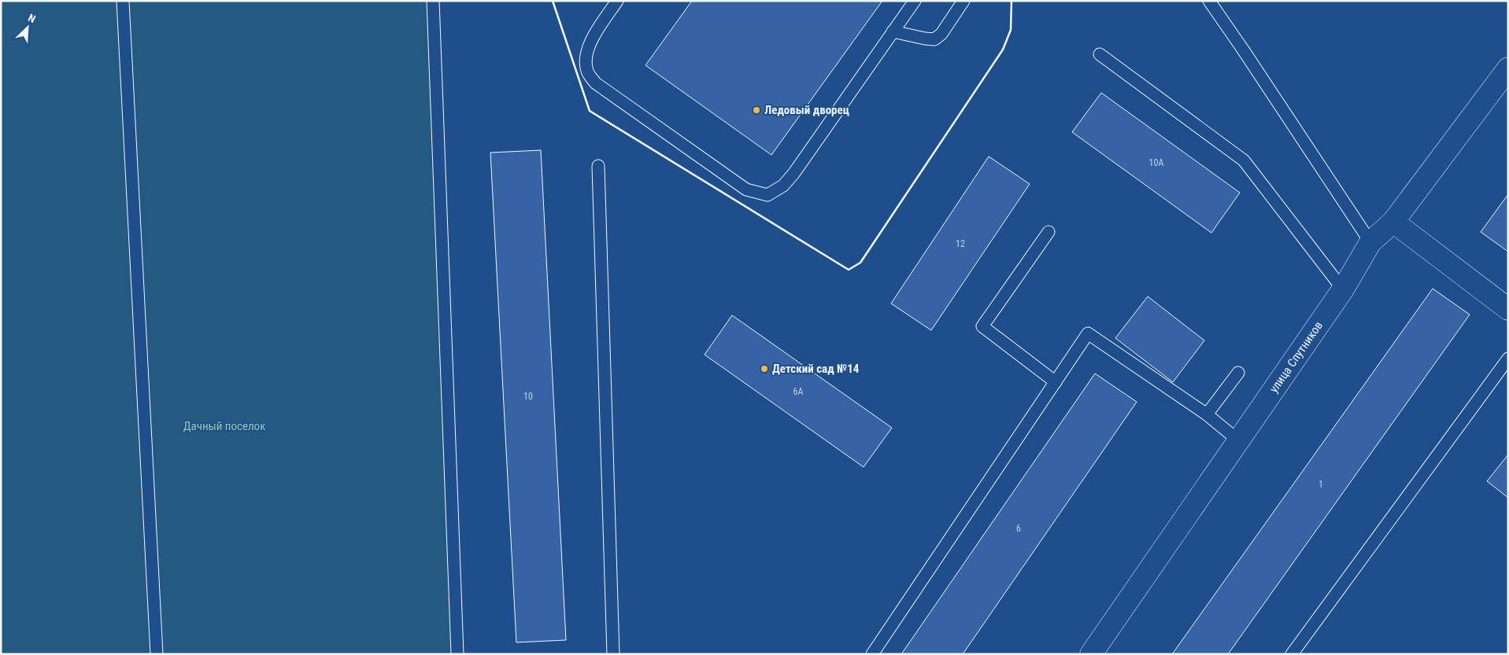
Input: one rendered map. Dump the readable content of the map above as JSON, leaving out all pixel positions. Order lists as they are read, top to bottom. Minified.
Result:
{"streets":{"street":["улица Спутников"]},"parks":["Дачный поселок"],"places":["Ледовый дворец","Детский сад №14"],"house_numbers":["10А","12","6А","10","1","6"],"north":"top right"}
